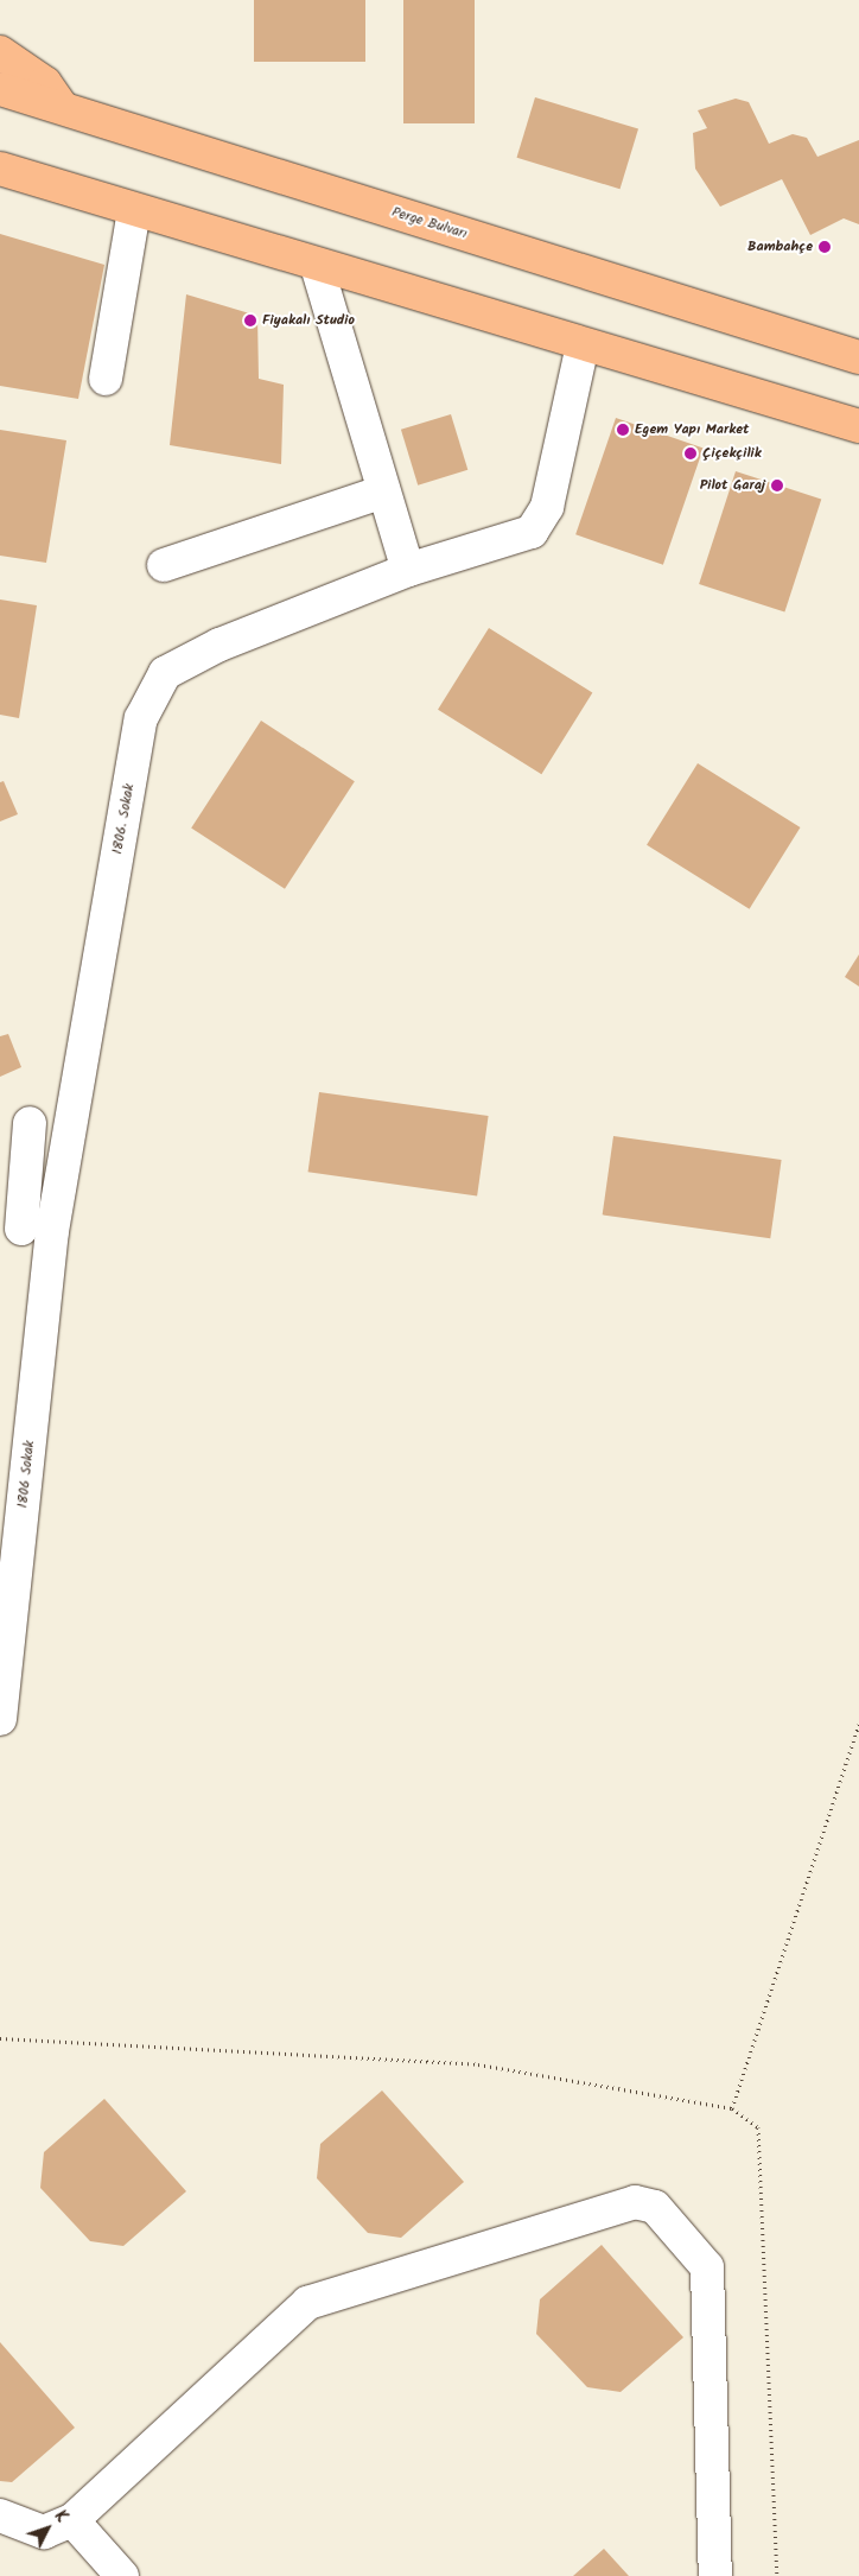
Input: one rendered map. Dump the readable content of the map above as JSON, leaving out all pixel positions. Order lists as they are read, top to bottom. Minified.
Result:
{"streets":{"main road":["Perge Bulvarı"],"street":["1806. Sokak","1806 Sokak"]},"crossings":[["1806. Sokak","1806 Sokak"]],"places":["Bambahçe","Fiyakalı Studio","Egem Yapı Market","Çiçekçilik","Pilot Garaj"],"north":"top right"}
